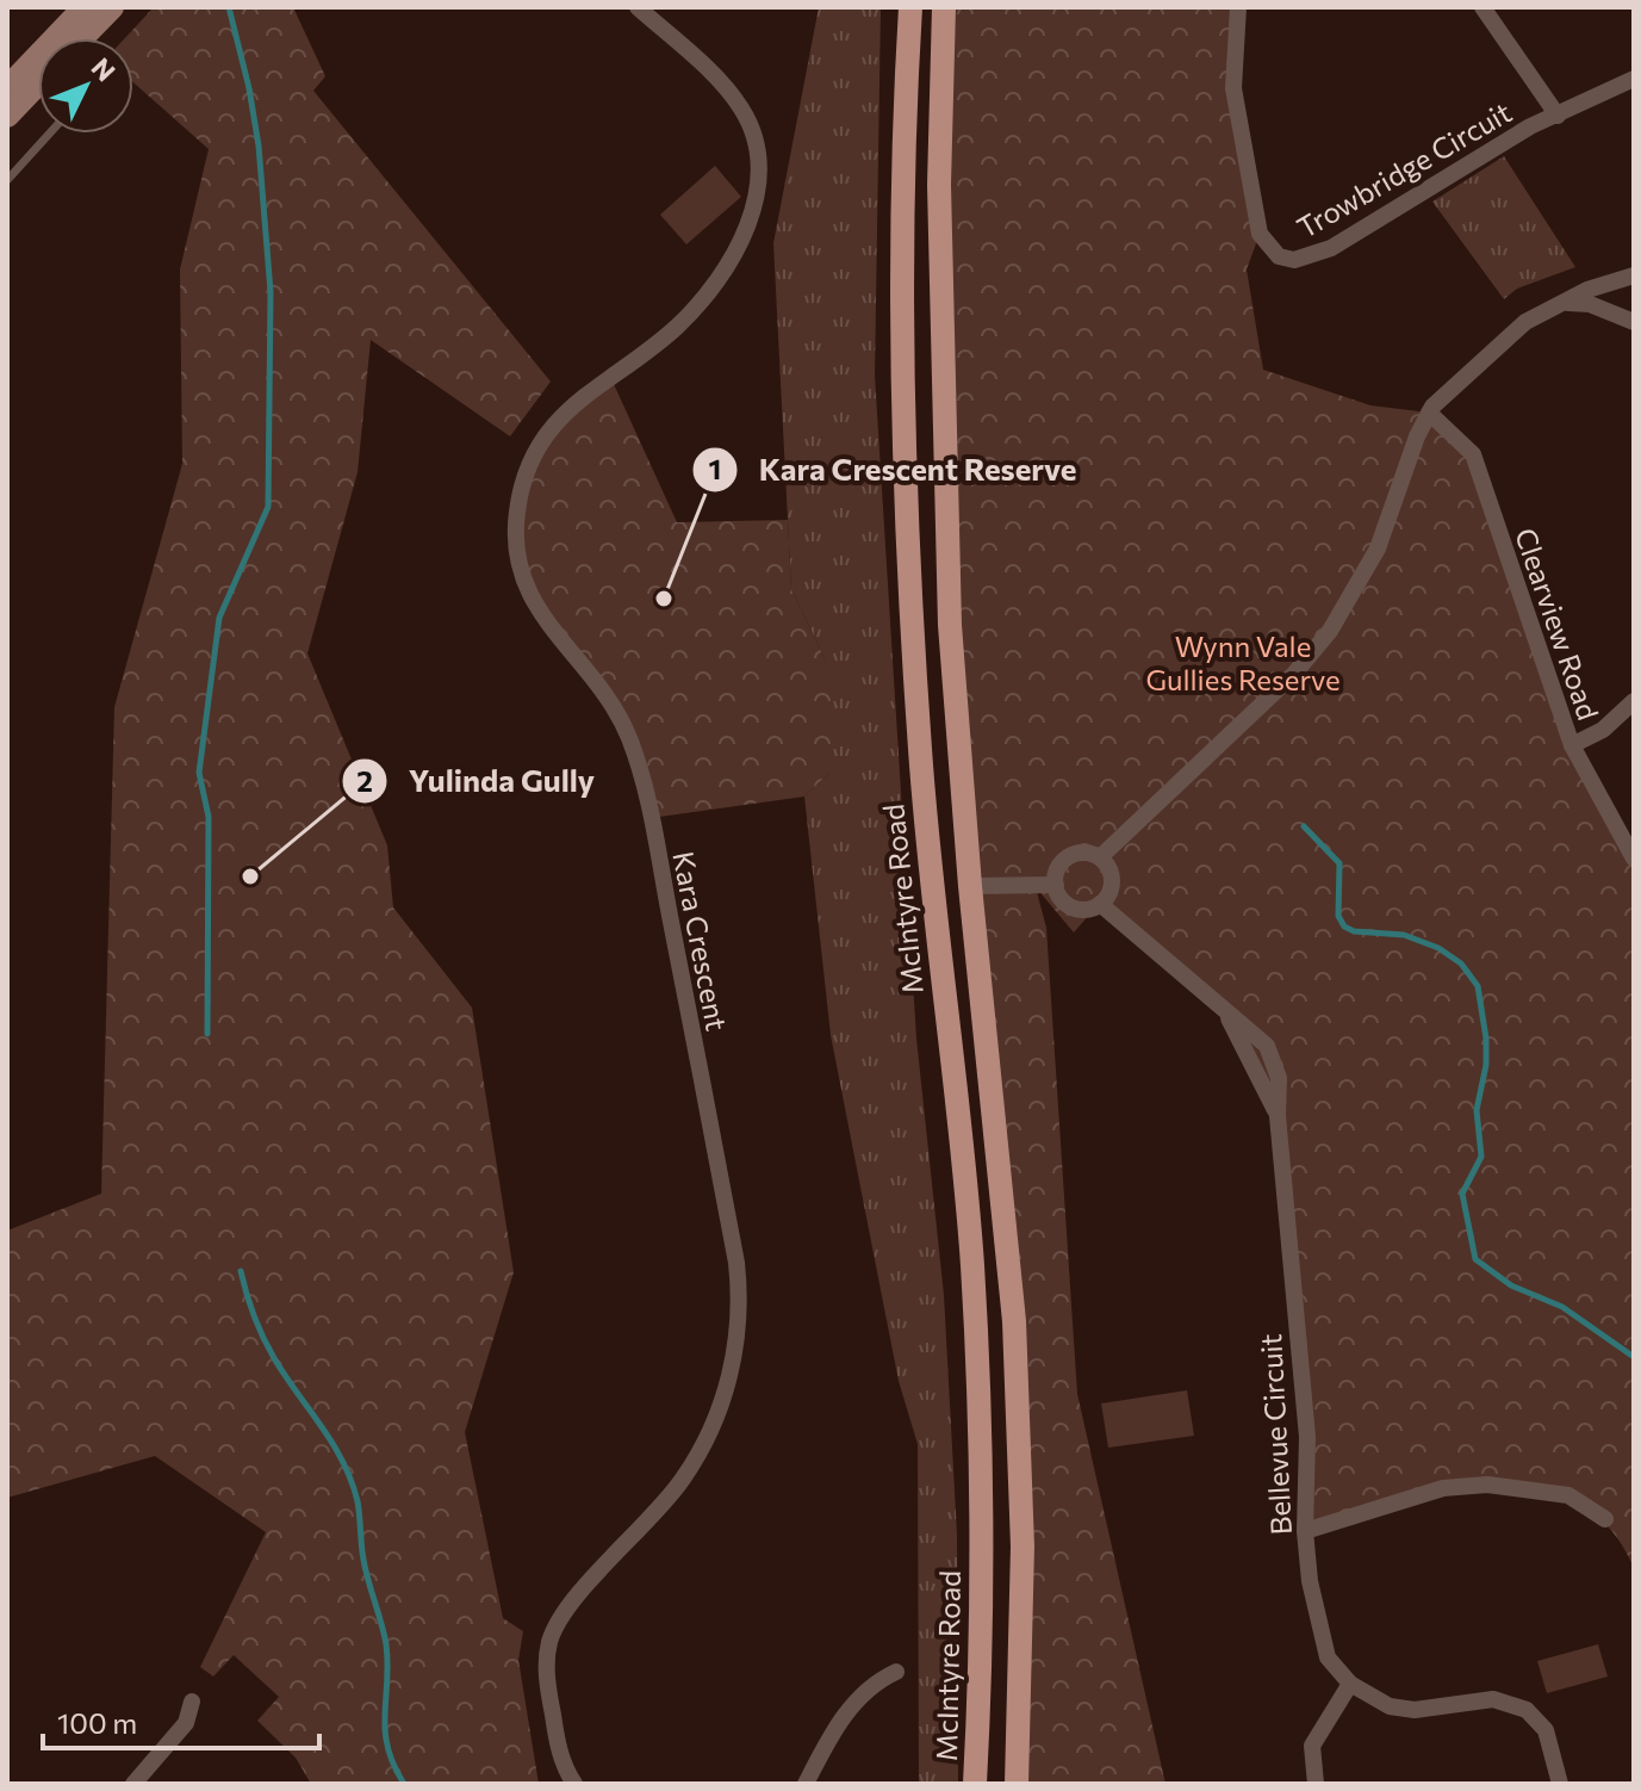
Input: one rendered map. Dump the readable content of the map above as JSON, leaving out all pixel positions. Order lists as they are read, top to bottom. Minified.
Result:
{"streets":{"main road":["McIntyre Road"],"street":["Trowbridge Circuit","Clearview Road","Kara Crescent","Bellevue Circuit"]},"parks":["Wynn Vale Gullies Reserve"],"places":["Kara Crescent Reserve","Yulinda Gully"],"scale_bar":"100 m","north":"top right"}
